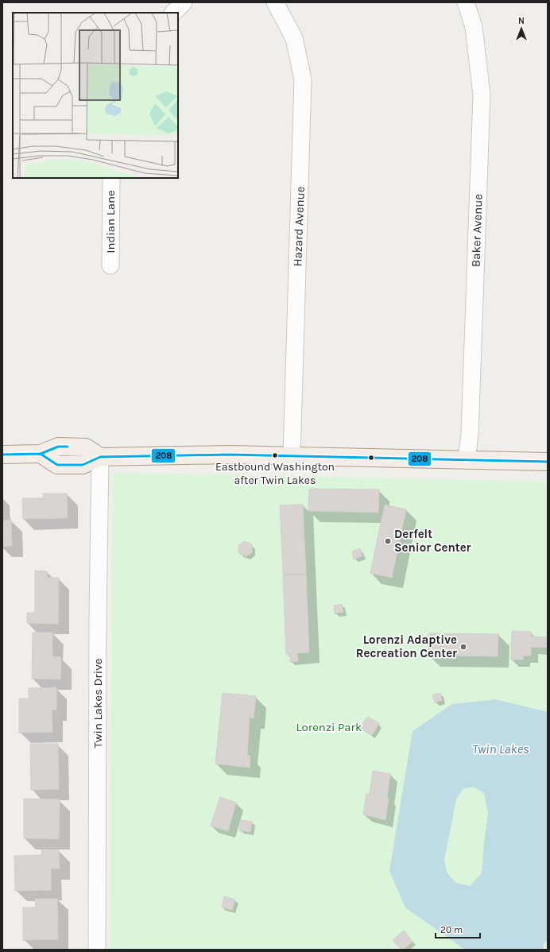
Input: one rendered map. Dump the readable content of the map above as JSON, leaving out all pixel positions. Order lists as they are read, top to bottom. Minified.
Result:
{"streets":{"street":["Indian Lane","Hazard Avenue","Baker Avenue","Twin Lakes Drive"]},"water":["Twin Lakes"],"parks":["Lorenzi Park"],"places":["Eastbound Washington after Twin Lakes","Derfelt Senior Center","Lorenzi Adaptive Recreation Center"],"lines":["transit line 208"],"scale_bar":"20 m","north":"top"}
